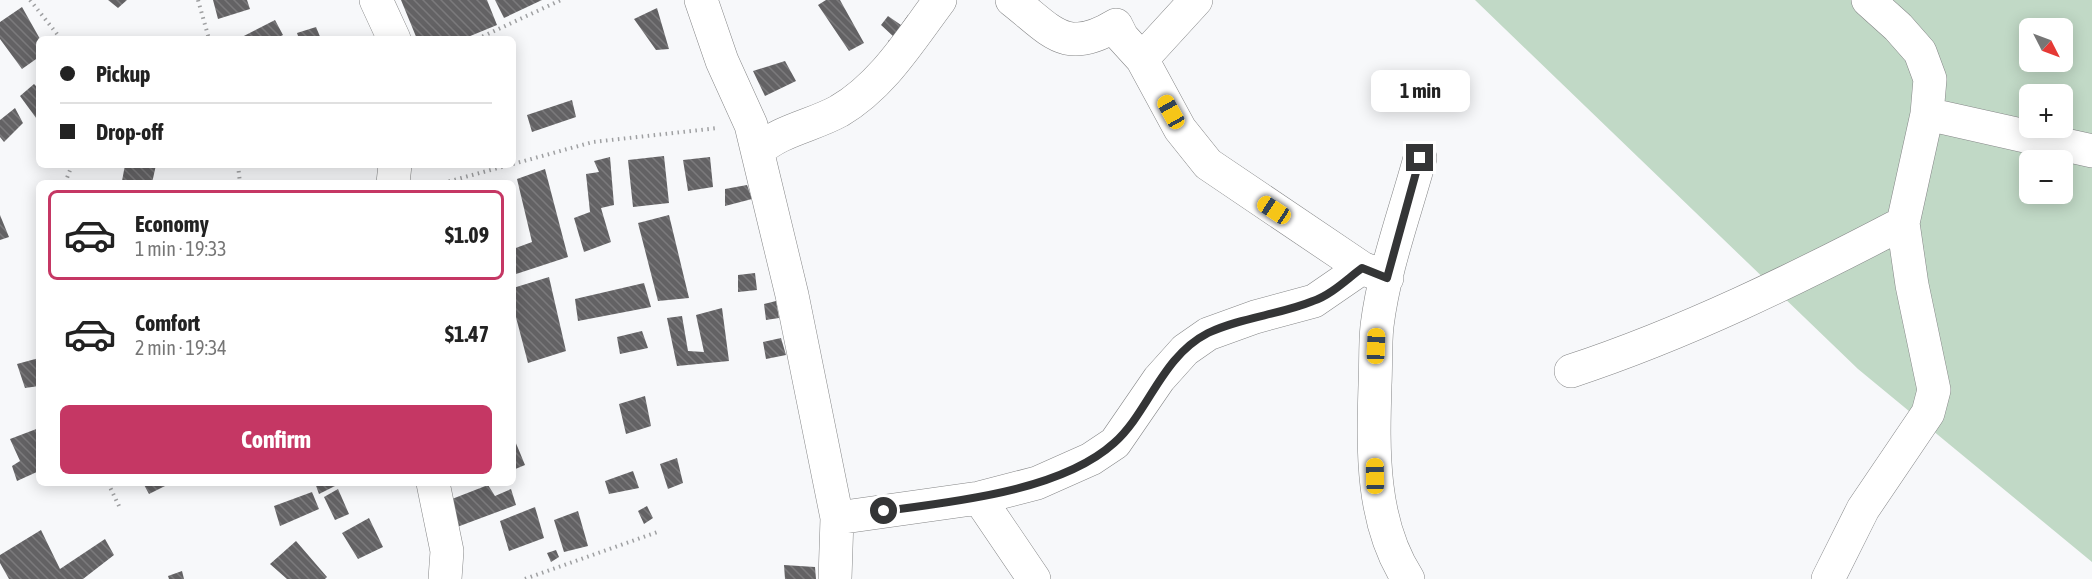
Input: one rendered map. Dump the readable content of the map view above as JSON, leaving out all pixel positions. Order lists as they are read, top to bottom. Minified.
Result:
{"north":"bottom right","page":{"map_buttons":["+","−"],"banner":["Pickup","Drop-off"],"bubble":"1 min","list":[{"name":"Economy","note":"1 min · 19:33","value":"$1.09"},{"name":"Comfort","note":"2 min · 19:34","value":"$1.47"}],"buttons":"Confirm"}}
